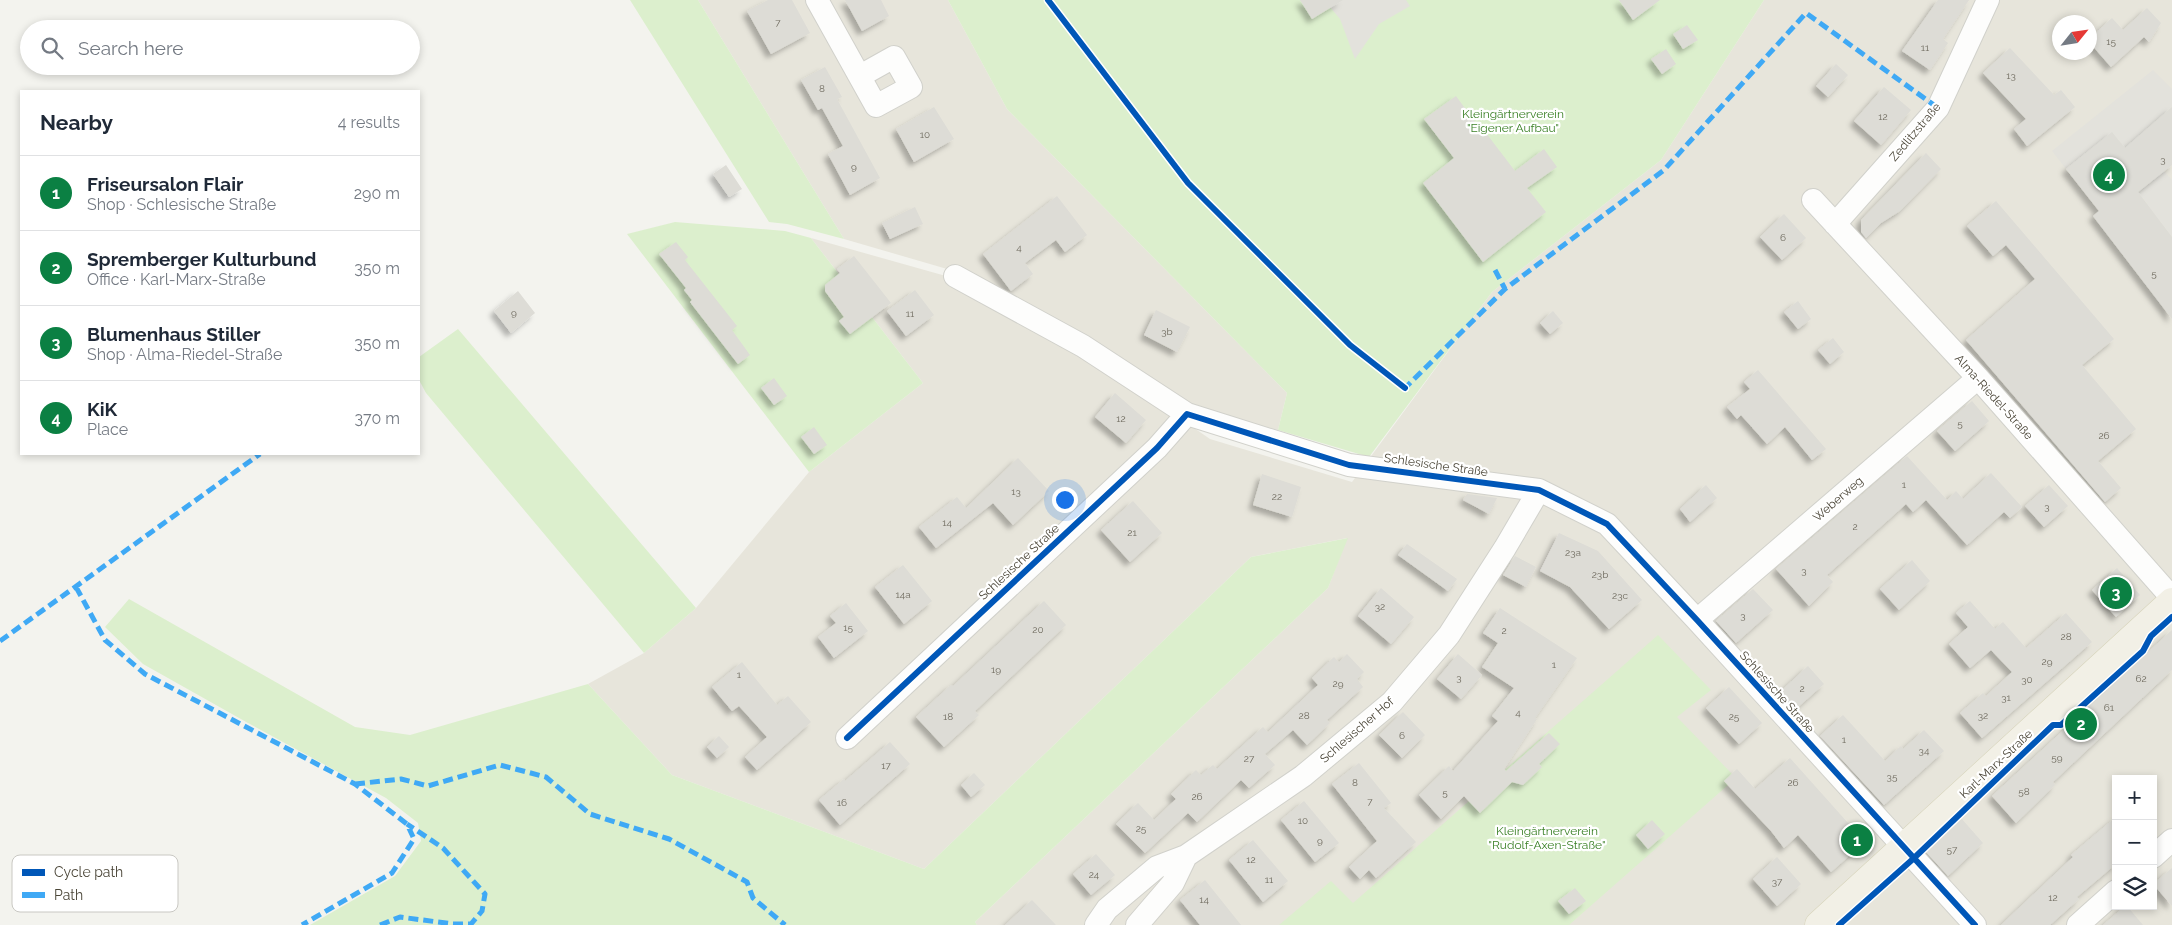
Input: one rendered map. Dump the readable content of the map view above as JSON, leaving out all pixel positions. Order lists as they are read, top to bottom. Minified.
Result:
{"streets":{"main road":["Karl-Marx-Straße"],"street":["Zedlitzstraße","Alma-Riedel-Straße","Schlesische Straße","Weberweg","Schlesischer Hof"]},"crossings":[["Zedlitzstraße","Alma-Riedel-Straße"],["Alma-Riedel-Straße","Weberweg"],["Alma-Riedel-Straße","Karl-Marx-Straße"],["Schlesische Straße","Weberweg"],["Schlesische Straße","Schlesischer Hof"],["Schlesische Straße","Karl-Marx-Straße"]],"parks":["Kleingärtnerverein \"Eigener Aufbau\"","Kleingärtnerverein \"Rudolf-Axen-Straße\""],"house_numbers":["7","15","11","13","8","12","10","3","9","6","4","5","9","11","3b","12","5","26","1","13","22","3","14","2","21","23a","3","23b","14a","23c","32","3","15","20","2","28","29","1","19","1","3","62","30","29","2","31","61","4","28","32","18","25","6","1","34","59","27","17","35","8","26","58","5","26","7","16","10","25","9","57","12","24","11","37","12","14"],"legend":["Cycle path","Path"],"north":"top right","page":{"search":"Search here","heading":["Nearby","4 results"],"list":[{"mark":"1","name":"Friseursalon Flair","note":"Shop · Schlesische Straße","value":"290 m"},{"mark":"2","name":"Spremberger Kulturbund","note":"Office · Karl-Marx-Straße","value":"350 m"},{"mark":"3","name":"Blumenhaus Stiller","note":"Shop · Alma-Riedel-Straße","value":"350 m"},{"mark":"4","name":"KiK","note":"Place","value":"370 m"}],"pins":["4","3","2","1"],"map_buttons":["+","−"]}}
